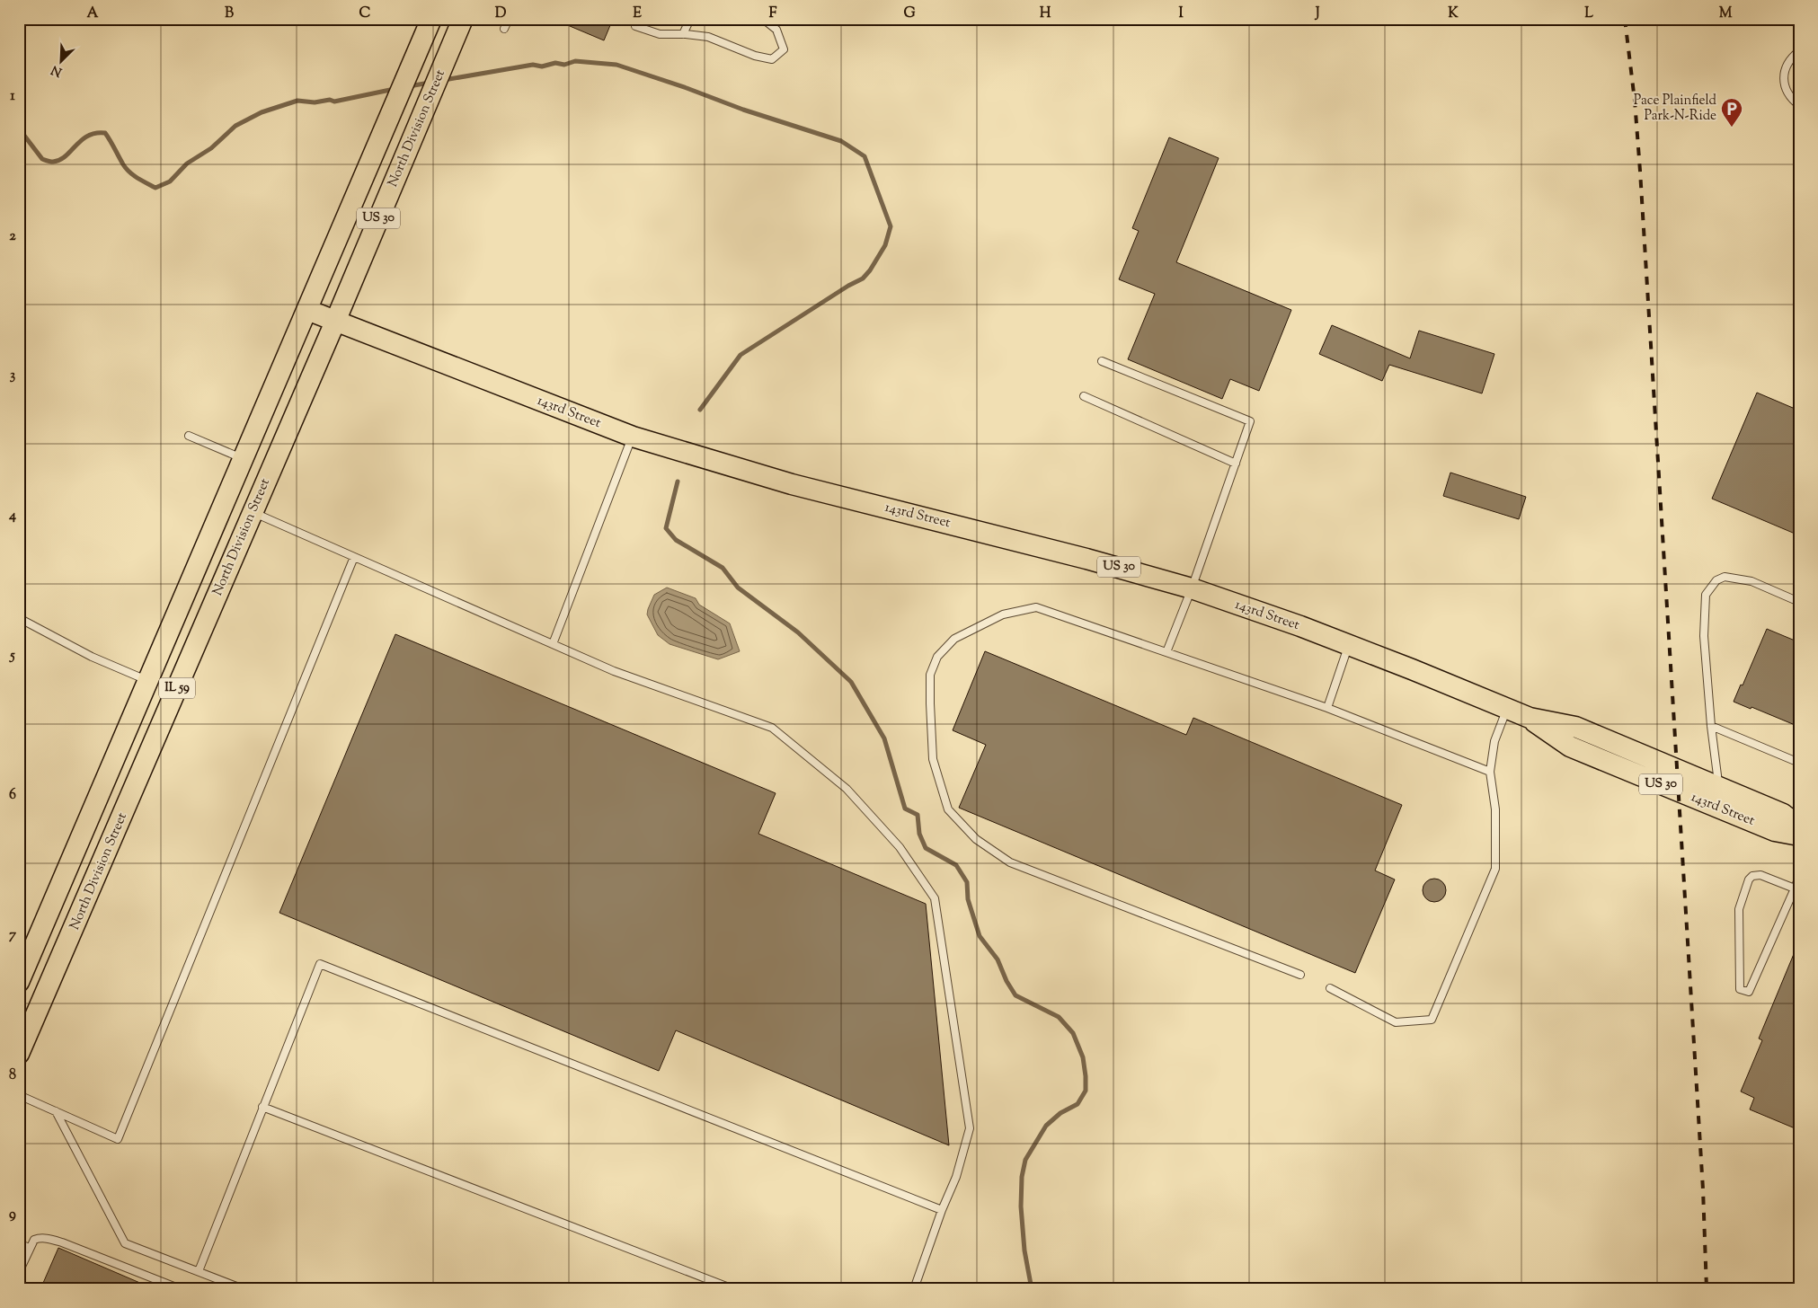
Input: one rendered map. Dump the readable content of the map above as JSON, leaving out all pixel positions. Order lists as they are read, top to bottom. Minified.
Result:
{"streets":{"main road":["North Division Street","US 30","143rd Street","IL 59"]},"crossings":[["North Division Street","143rd Street"],["US 30","143rd Street"],["US 30","IL 59"],["143rd Street","IL 59"]],"places":{"parking":["Pace Plainfield Park-N-Ride"]},"north":"bottom left","grid":{"columns":["A","B","C","D","E","F","G","H","I","J","K","L","M"],"rows":["1","2","3","4","5","6","7","8","9"]}}
